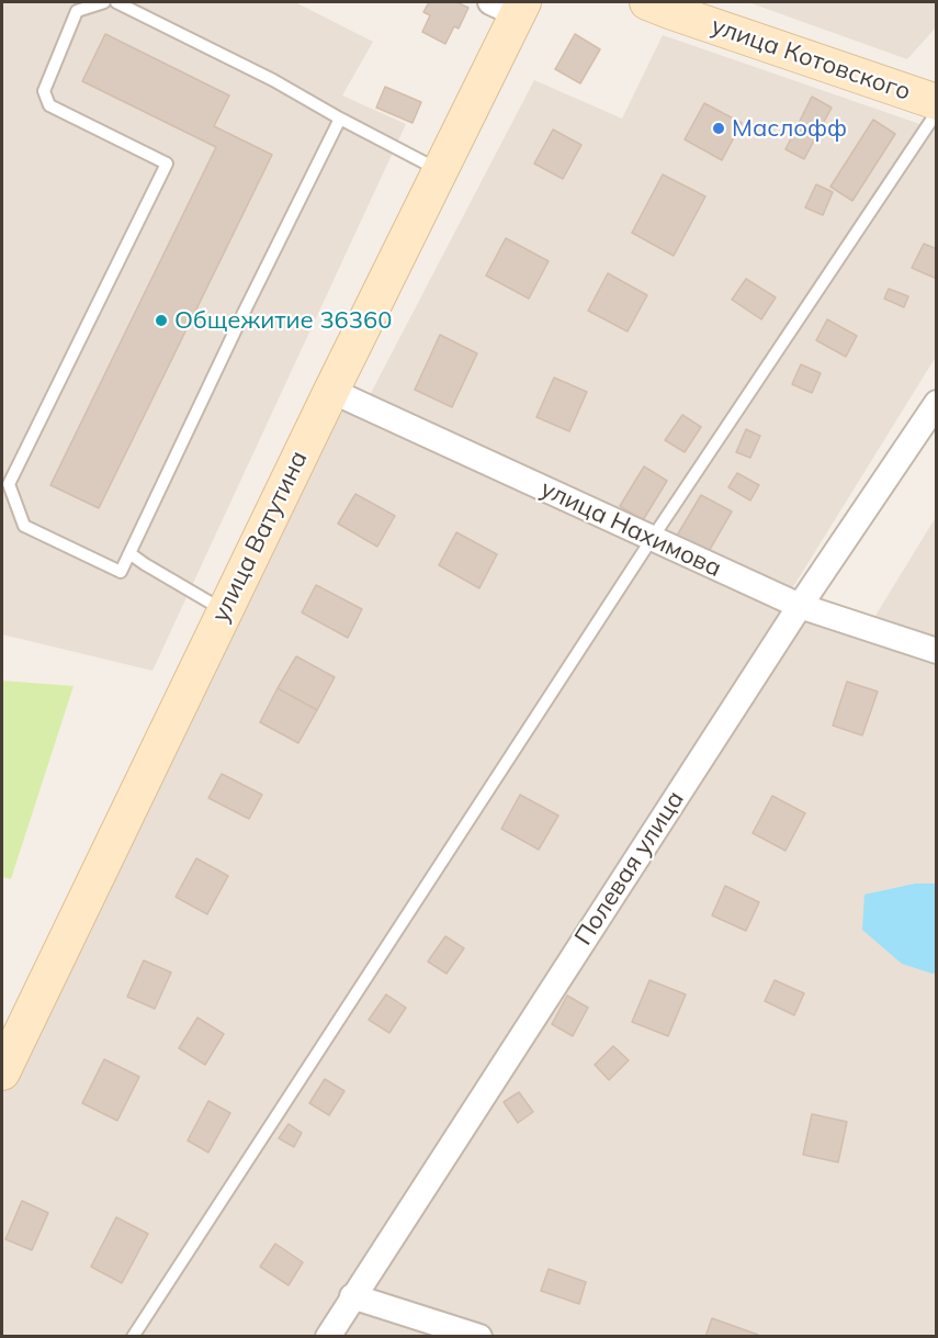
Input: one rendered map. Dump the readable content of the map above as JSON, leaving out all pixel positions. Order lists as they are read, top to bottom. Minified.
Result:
{"streets":{"street":["улица Котовского","улица Нахимова","улица Ватутина","Полевая улица"]},"crossings":[["улица Нахимова","улица Ватутина"],["улица Нахимова","Полевая улица"]],"places":["Маслофф","Общежитие 36360"]}
